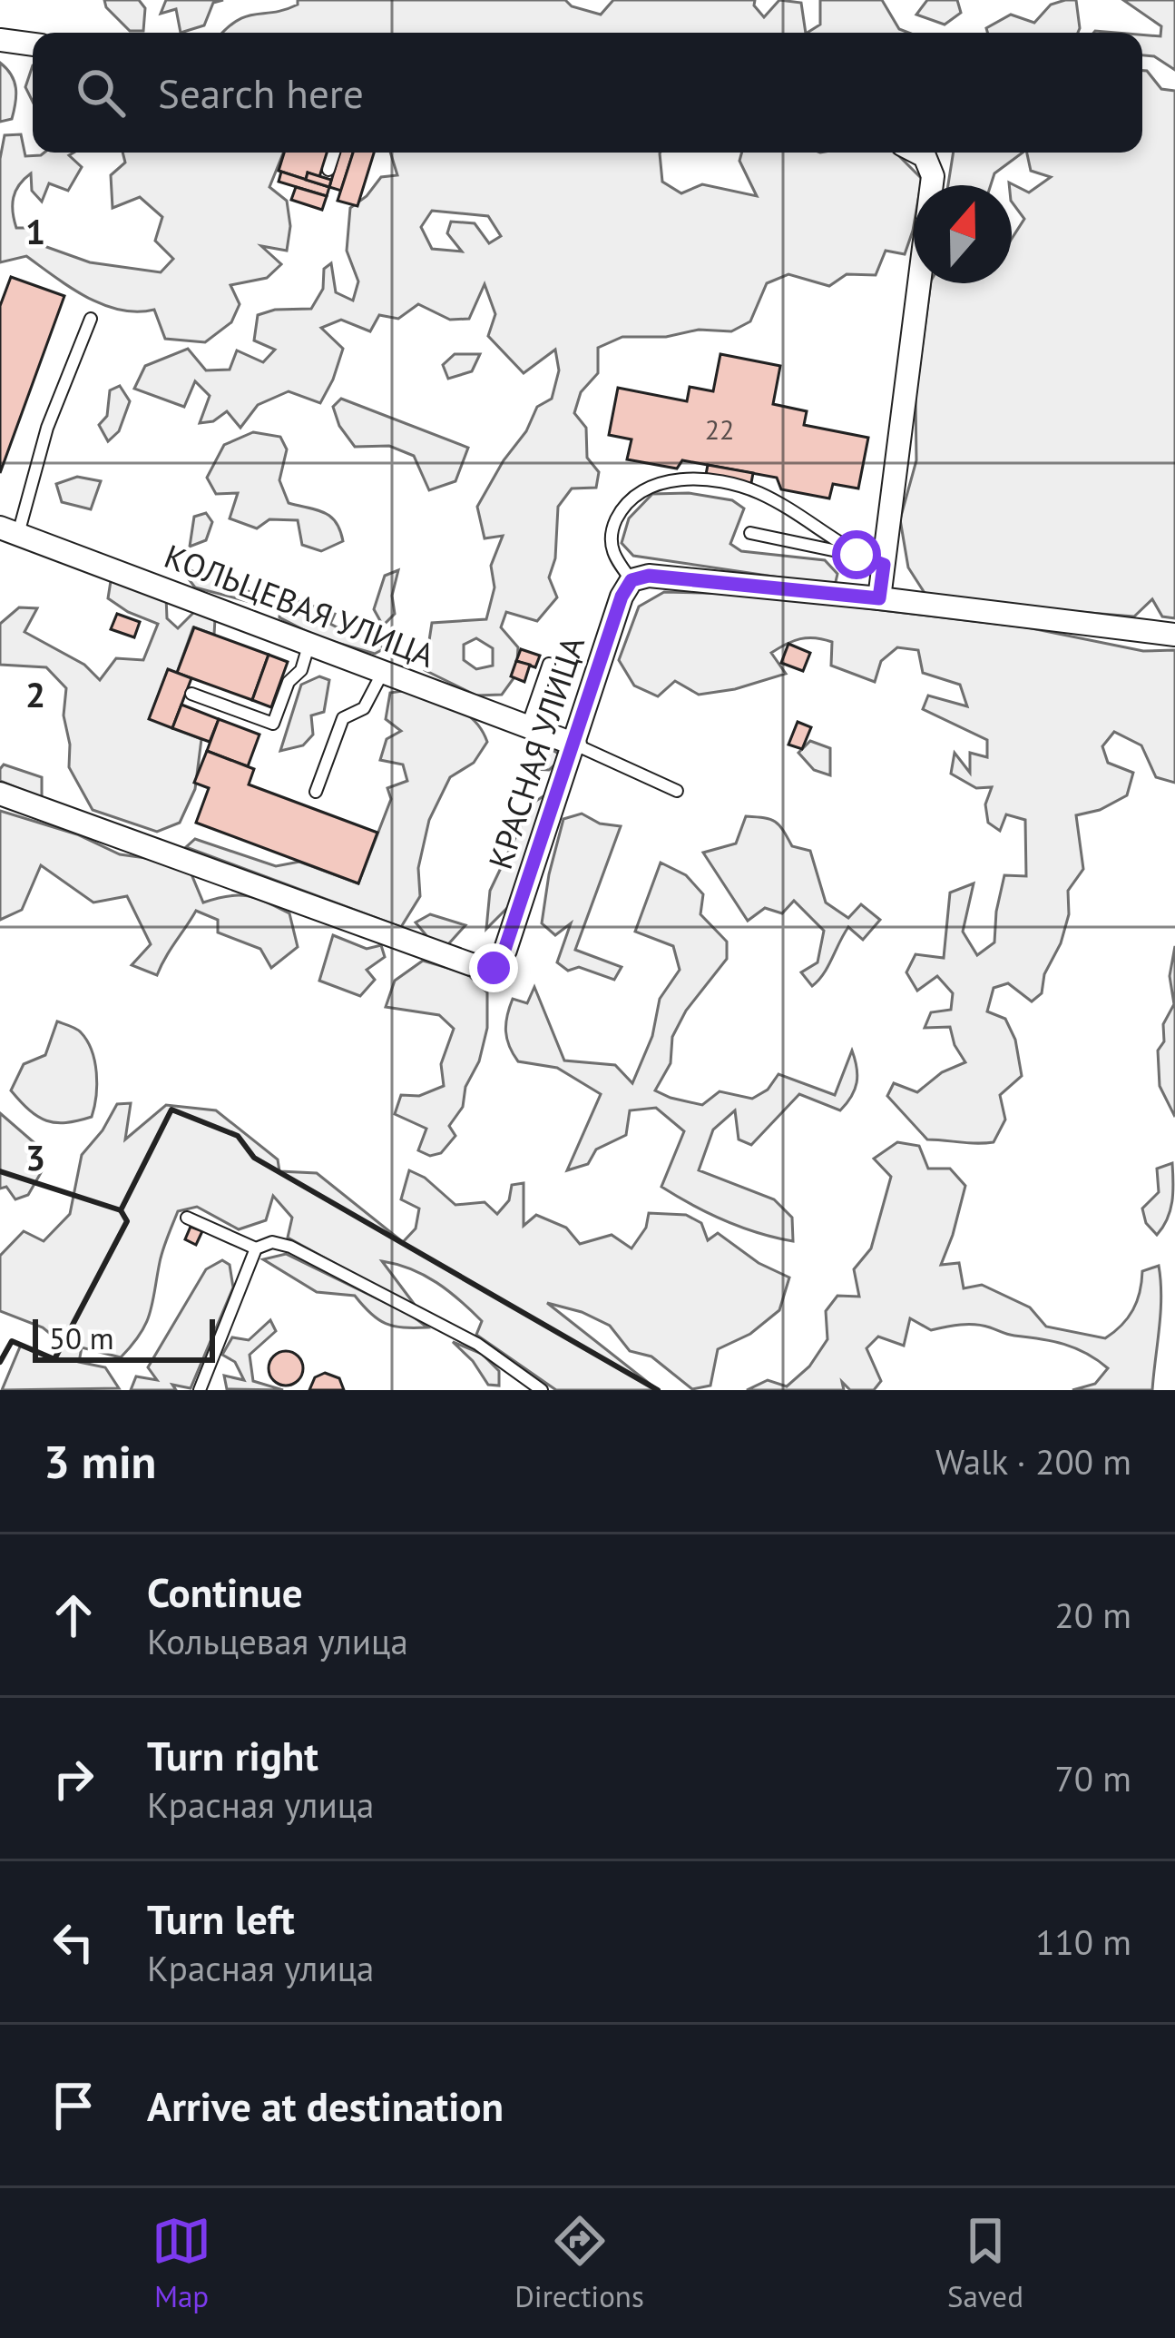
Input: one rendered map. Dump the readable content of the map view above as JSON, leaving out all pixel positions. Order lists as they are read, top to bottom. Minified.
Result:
{"streets":{"street":["КОЛЬЦЕВАЯ УЛИЦА","КРАСНАЯ УЛИЦА"]},"crossings":[["КОЛЬЦЕВАЯ УЛИЦА","КРАСНАЯ УЛИЦА"]],"house_numbers":["22"],"scale_bar":"50 m","north":"top","page":{"search":"Search here","scale":"50 m","heading":["3 min","Walk · 200 m"],"list":[["Continue","Кольцевая улица","20 m"],["Turn right","Красная улица","70 m"],["Turn left","Красная улица","110 m"],"Arrive at destination"],"nav":["Map","Directions","Saved"]},"grid":{"rows":["1","2","3"]}}
